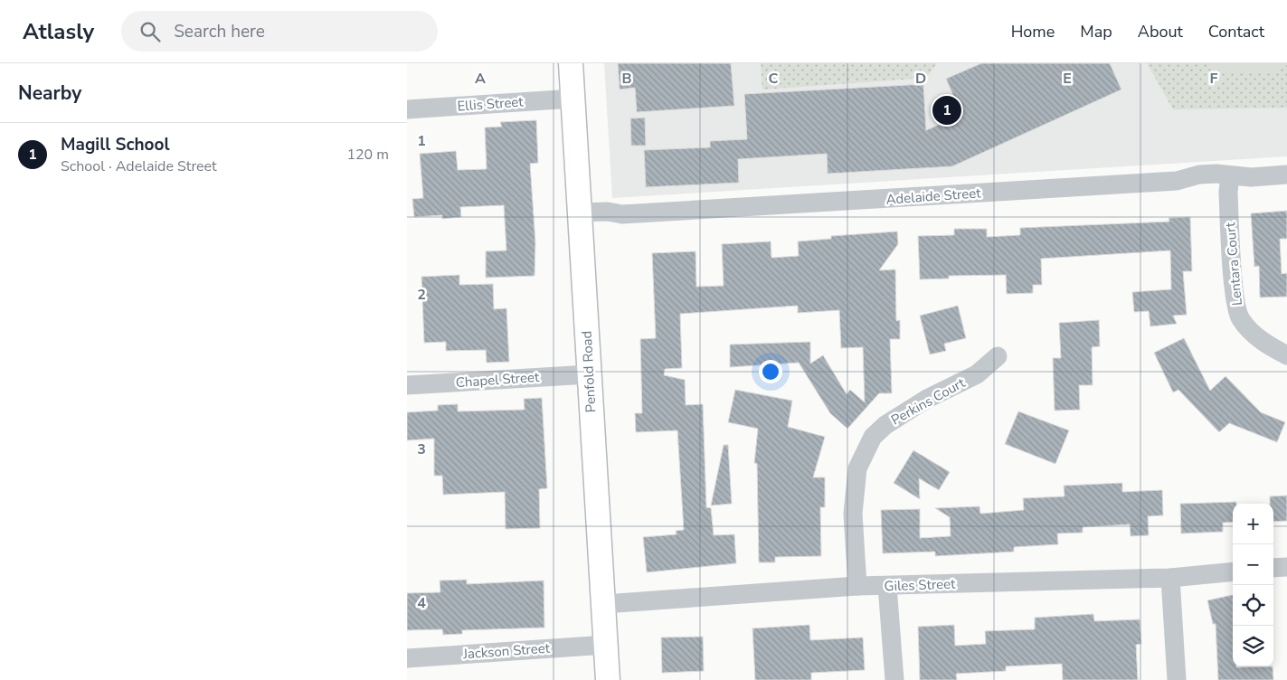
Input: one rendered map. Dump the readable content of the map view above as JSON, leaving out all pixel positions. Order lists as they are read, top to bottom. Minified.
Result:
{"streets":{"main road":["Penfold Road"],"street":["Ellis Street","Adelaide Street","Lentara Court","Chapel Street","Perkins Court","Giles Street","Jackson Street"]},"crossings":[["Ellis Street","Penfold Road"],["Adelaide Street","Lentara Court"],["Adelaide Street","Penfold Road"],["Penfold Road","Chapel Street"],["Penfold Road","Giles Street"],["Penfold Road","Jackson Street"],["Perkins Court","Giles Street"]],"page":{"header":"Atlasly","search":"Search here","nav":["Home","Map","About","Contact"],"heading":"Nearby","pins":"1","list":[{"mark":"1","name":"Magill School","note":"School · Adelaide Street","value":"120 m"}],"map_buttons":["+","−"]},"grid":{"columns":["A","B","C","D","E","F"],"rows":["1","2","3","4"]}}
